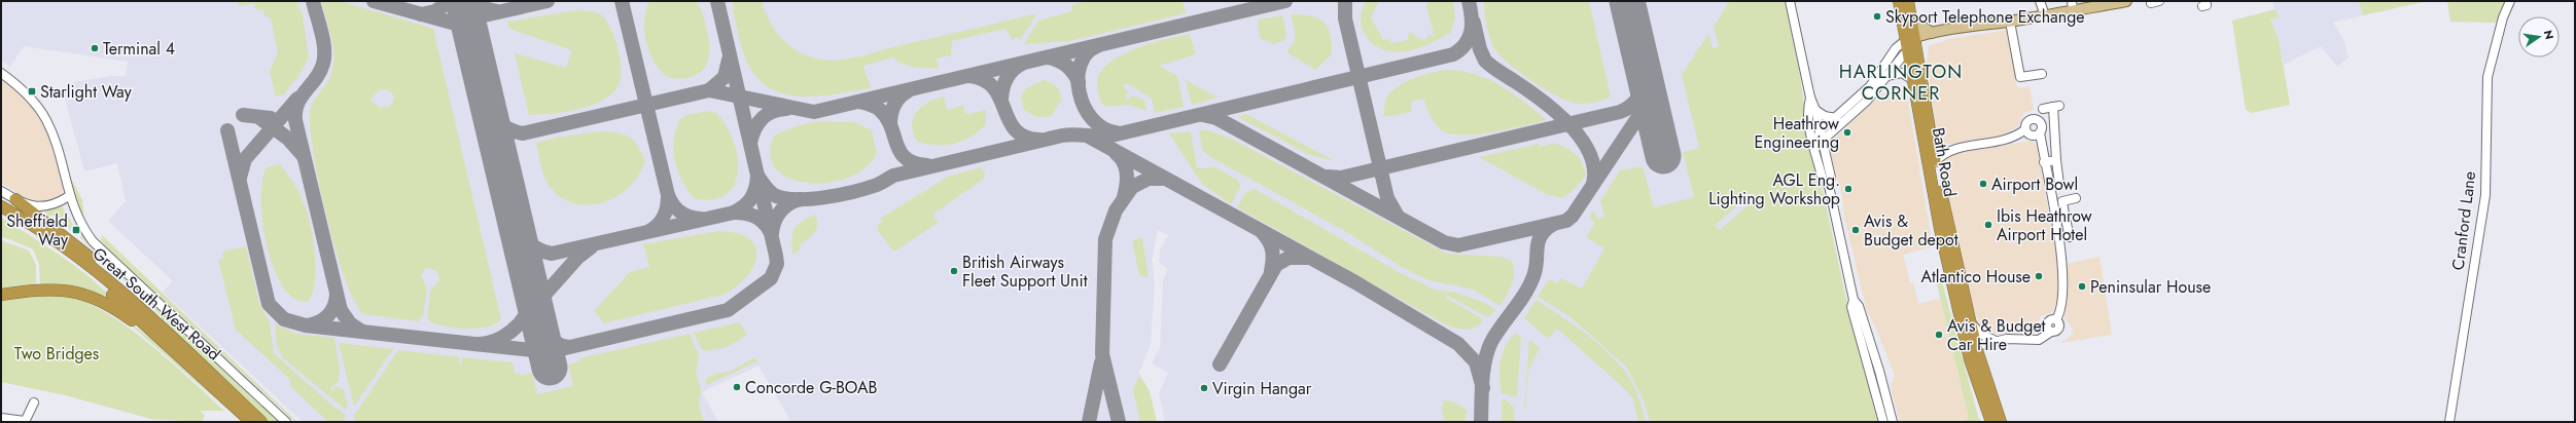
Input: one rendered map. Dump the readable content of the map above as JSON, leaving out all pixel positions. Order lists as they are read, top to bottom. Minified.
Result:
{"streets":{"highway":["Bath Road","Great South West Road"],"street":["Cranford Lane"]},"districts":["HARLINGTON CORNER"],"parks":["Two Bridges"],"places":{"other":["Skyport Telephone Exchange","Terminal 4","Heathrow Engineering","Airport Bowl","AGL Eng. Lighting Workshop","Ibis Heathrow Airport Hotel","Avis & Budget depot","British Airways Fleet Support Unit","Atlantico House","Peninsular House","Avis & Budget Car Hire","Concorde G-BOAB","Virgin Hangar"],"transit":["Starlight Way","Sheffield Way"]},"north":"right"}
